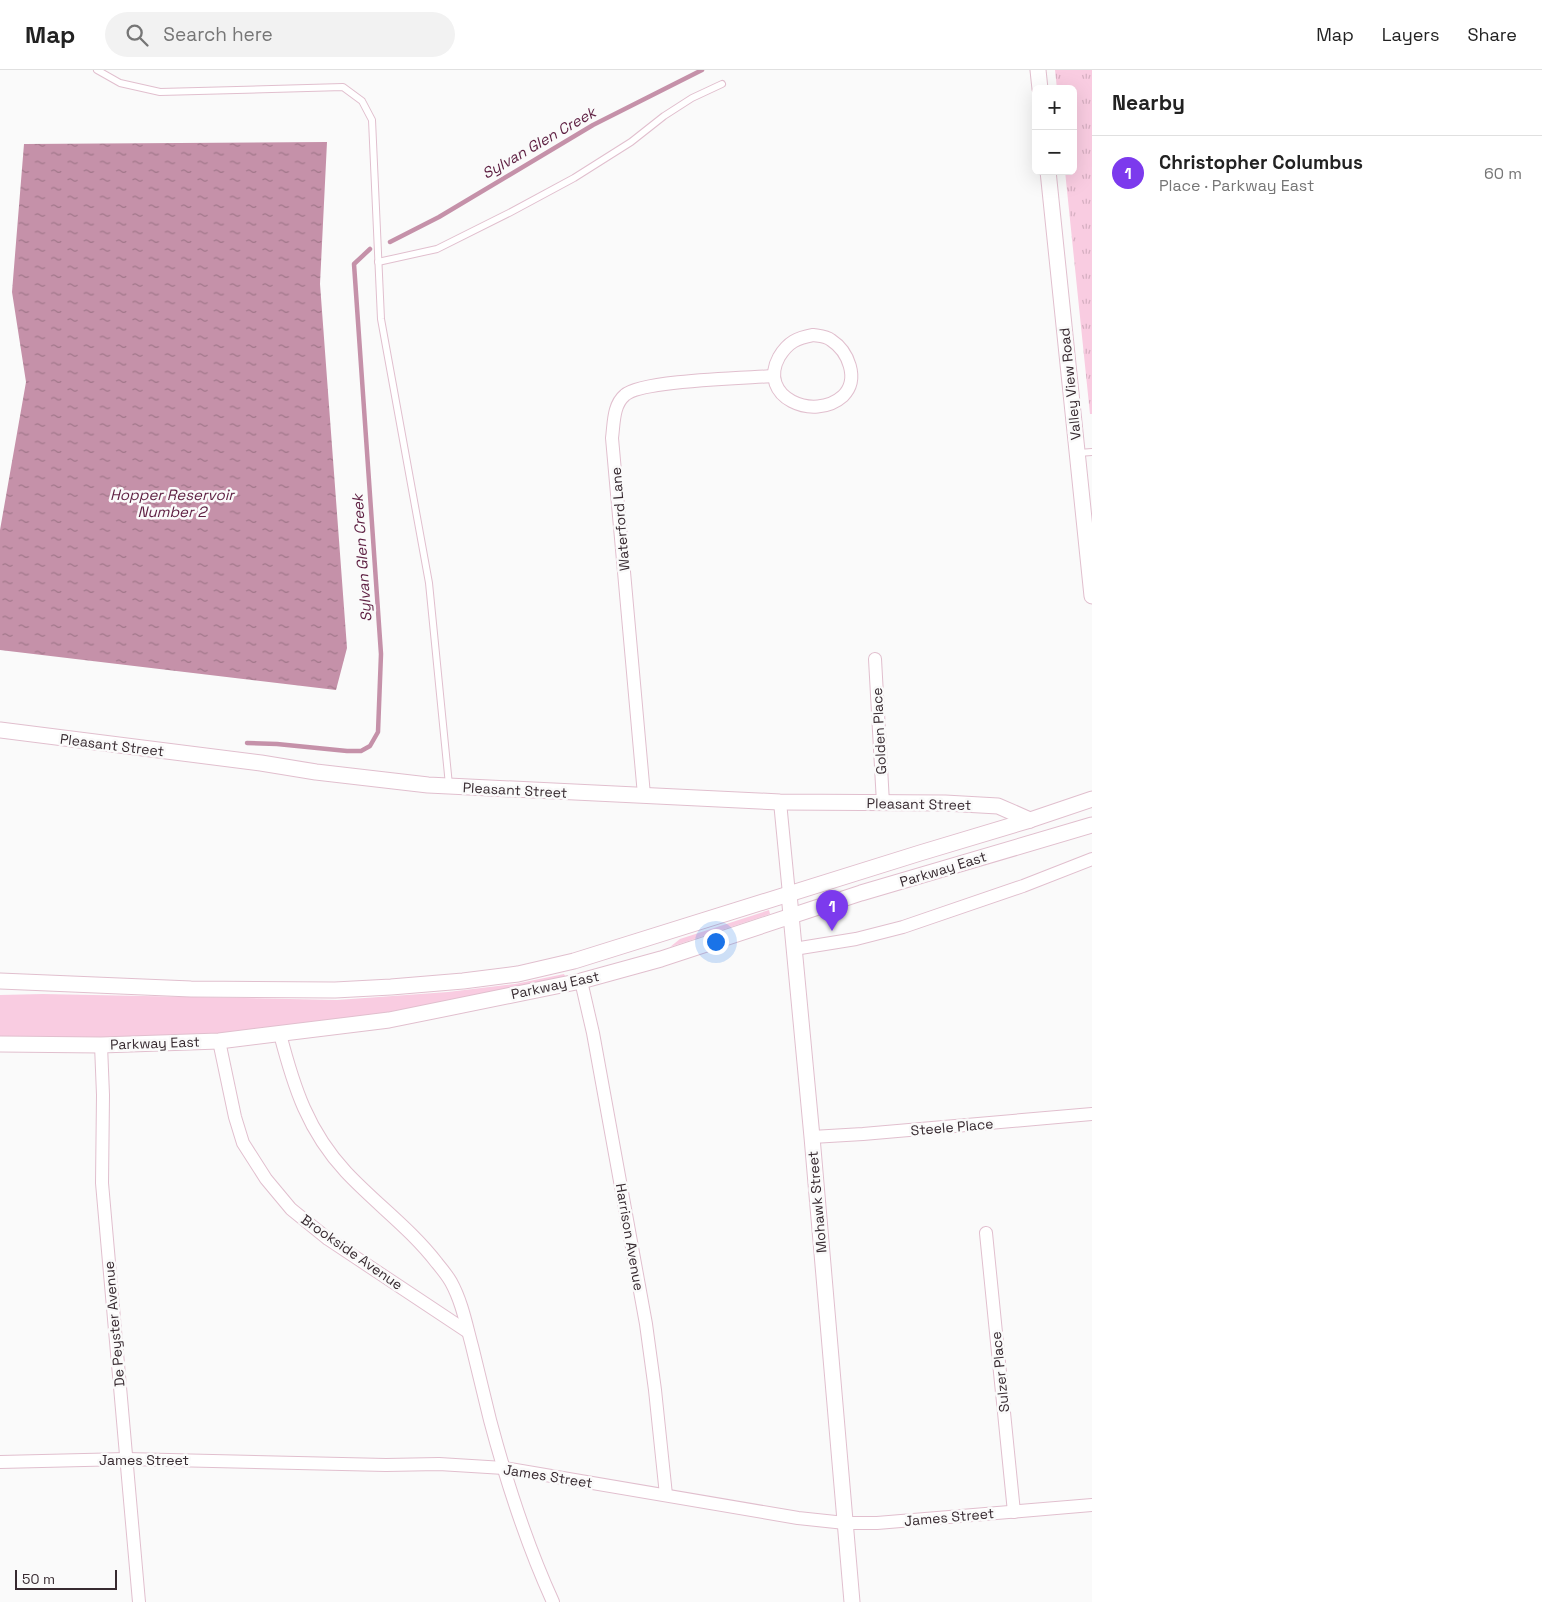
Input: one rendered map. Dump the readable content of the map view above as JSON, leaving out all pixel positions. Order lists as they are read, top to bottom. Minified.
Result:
{"streets":{"street":["Valley View Road","Waterford Lane","Golden Place","Pleasant Street","Parkway East","Steele Place","Mohawk Street","Harrison Avenue","Brookside Avenue","De Peyster Avenue","Sulzer Place","James Street"]},"crossings":[["Waterford Lane","Pleasant Street"],["Golden Place","Pleasant Street"],["Pleasant Street","Parkway East"],["Pleasant Street","Mohawk Street"],["Parkway East","Mohawk Street"],["Parkway East","Harrison Avenue"],["Parkway East","Brookside Avenue"],["Parkway East","De Peyster Avenue"],["Steele Place","Mohawk Street"],["Mohawk Street","James Street"],["Harrison Avenue","James Street"],["De Peyster Avenue","James Street"],["Sulzer Place","James Street"]],"water":["Sylvan Glen Creek","Hopper Reservoir Number 2"],"scale_bar":"50 m","page":{"header":"Map","search":"Search here","nav":["Map","Layers","Share"],"heading":"Nearby","map_buttons":["+","−"],"list":[{"mark":"1","name":"Christopher Columbus","note":"Place · Parkway East","value":"60 m"}],"pins":"1","scale":"50 m"}}
